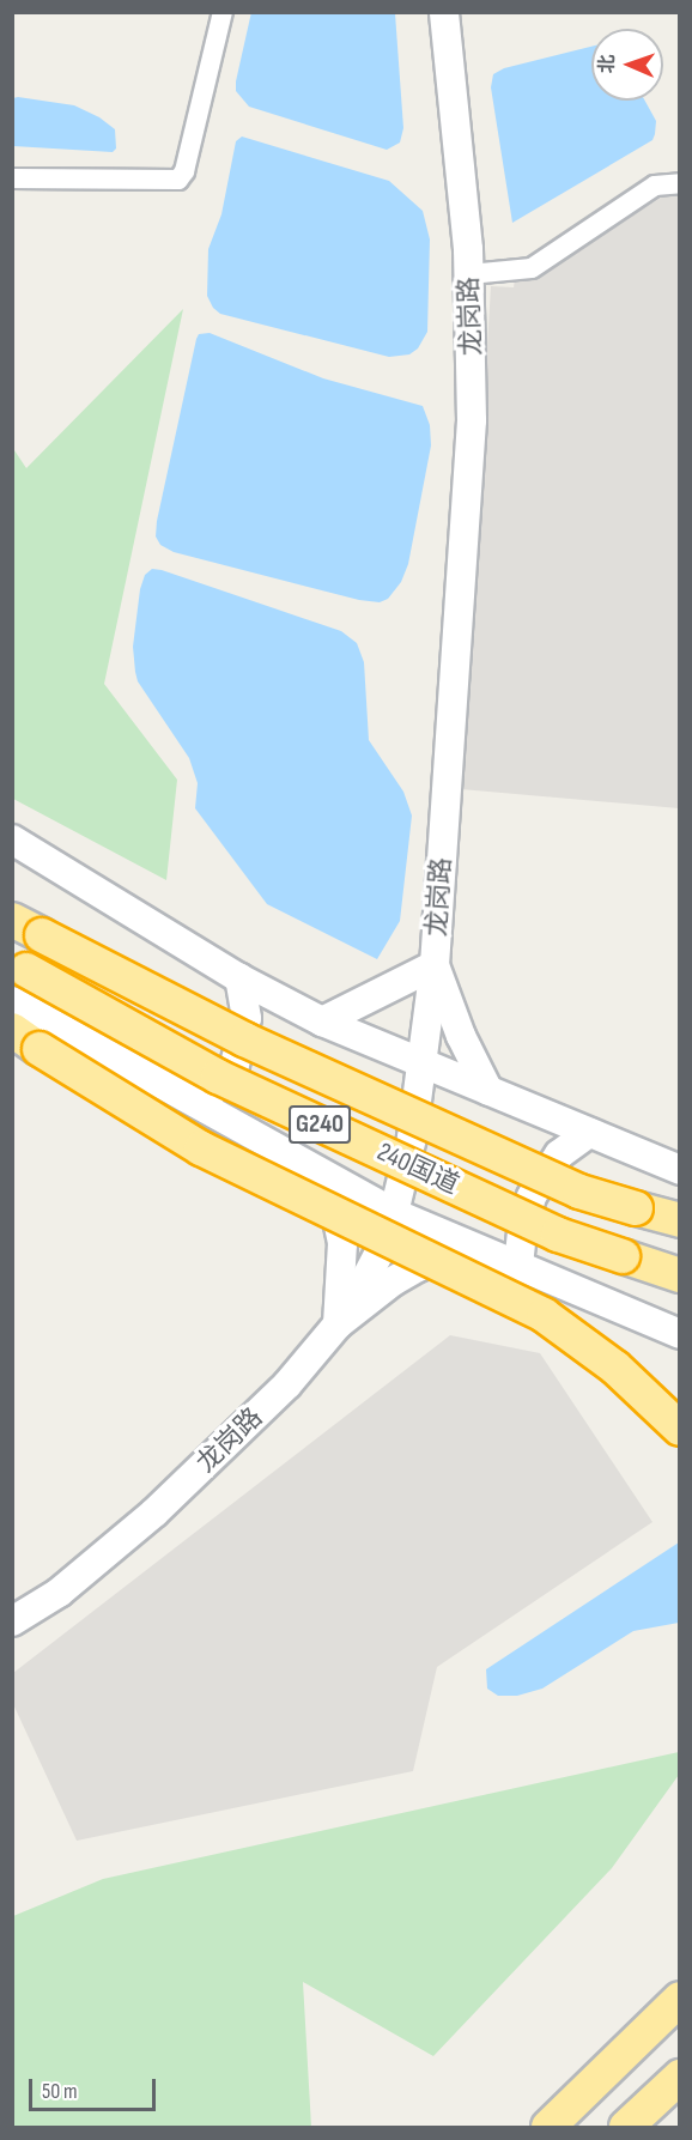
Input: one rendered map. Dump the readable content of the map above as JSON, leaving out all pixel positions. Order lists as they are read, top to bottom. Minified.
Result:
{"streets":{"highway":["G240","240国道"],"main road":["龙岗路"]},"scale_bar":"50 m","north":"left"}
